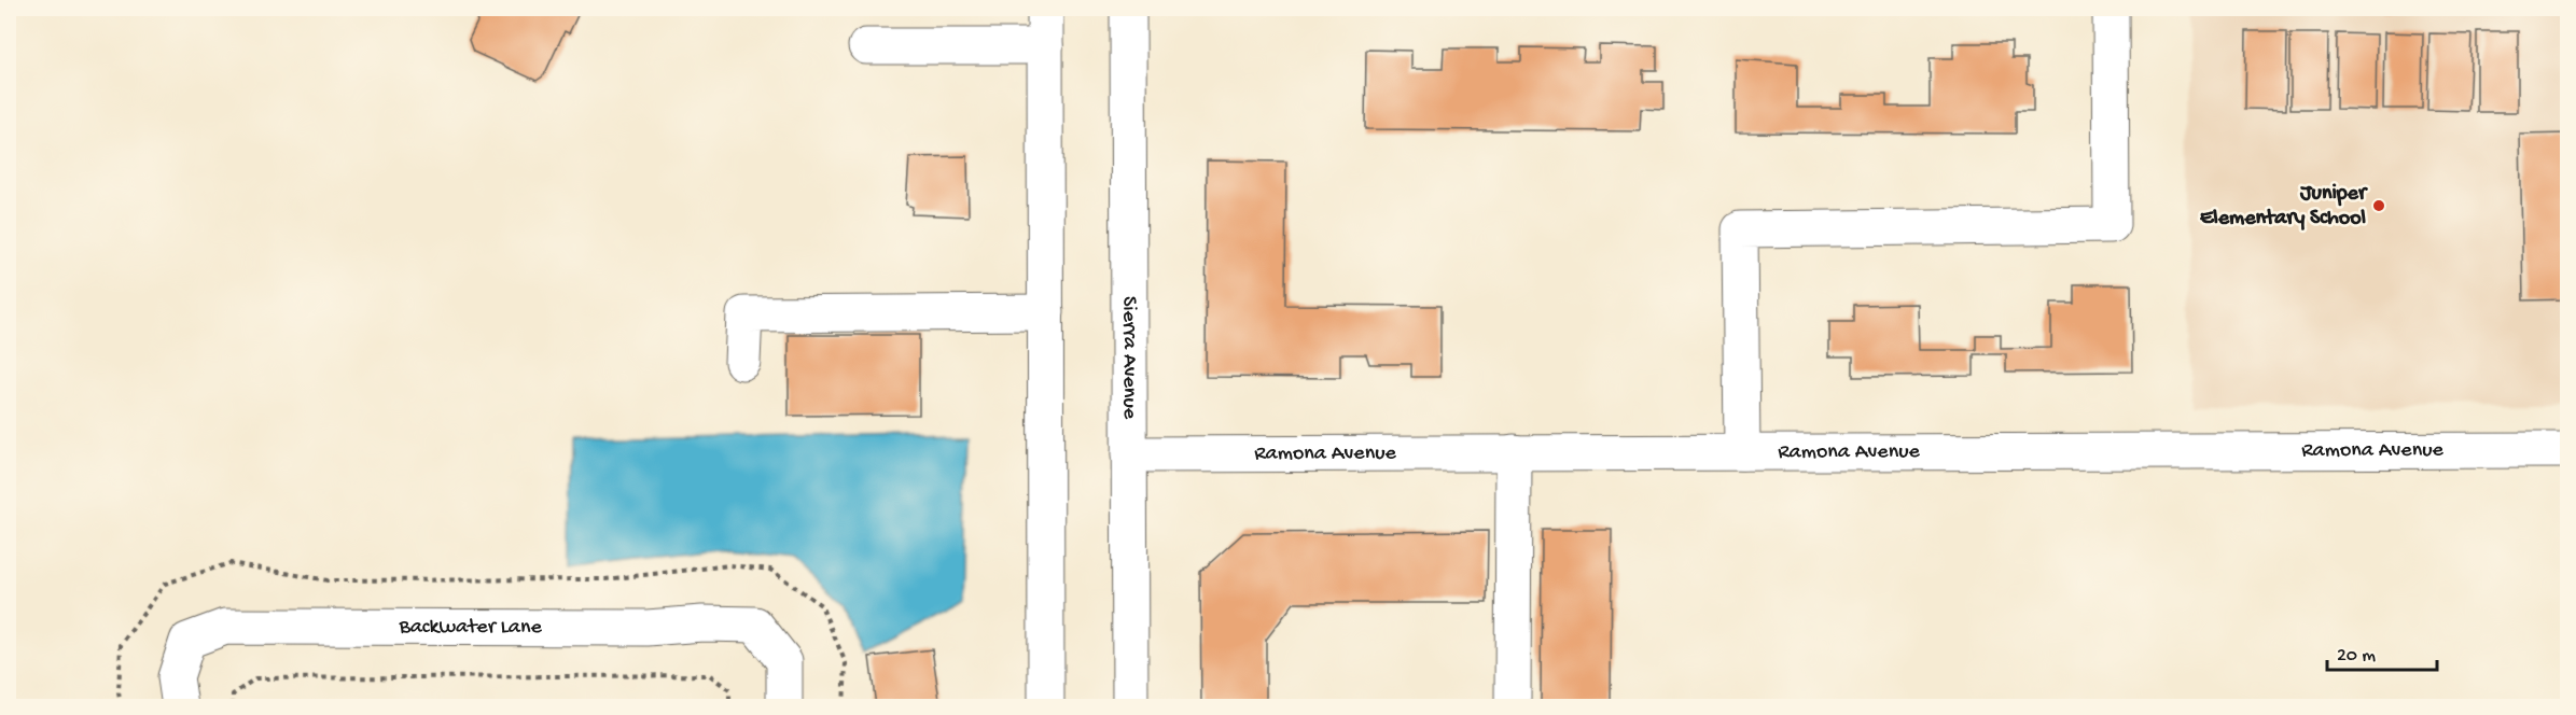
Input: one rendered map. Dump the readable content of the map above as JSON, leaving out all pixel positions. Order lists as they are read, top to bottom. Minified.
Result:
{"streets":{"street":["Sierra Avenue","Ramona Avenue","Backwater Lane"]},"crossings":[["Sierra Avenue","Ramona Avenue"]],"places":["Juniper Elementary School"],"scale_bar":"20 m"}
